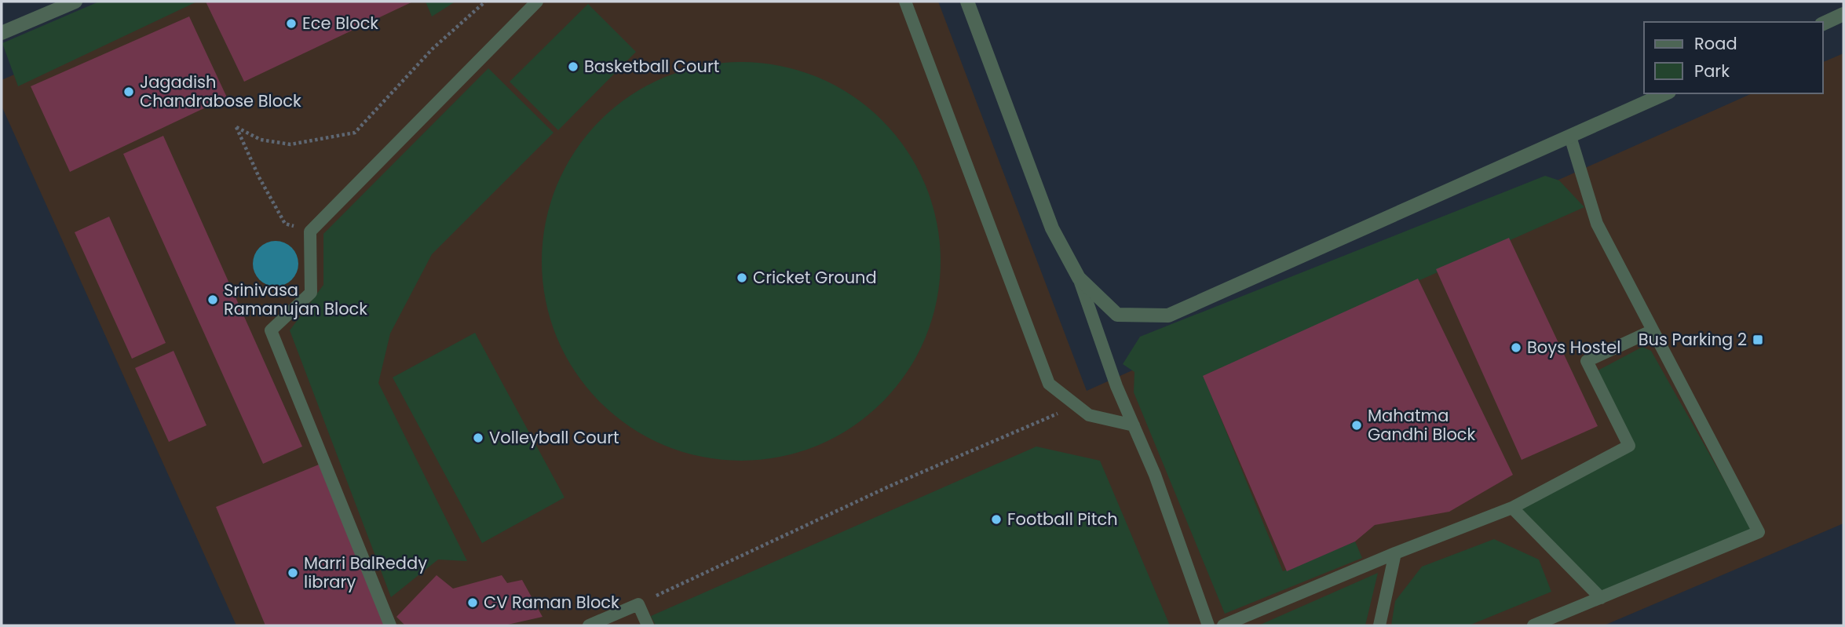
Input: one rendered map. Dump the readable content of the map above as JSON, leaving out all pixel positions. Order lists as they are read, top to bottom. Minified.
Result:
{"places":{"other":["Ece Block","Basketball Court","Jagadish Chandrabose Block","Cricket Ground","Srinivasa Ramanujan Block","Boys Hostel","Mahatma Gandhi Block","Volleyball Court","Football Pitch","Marri BalReddy library","CV Raman Block"],"transit":["Bus Parking 2"]},"legend":["Road","Park"]}
